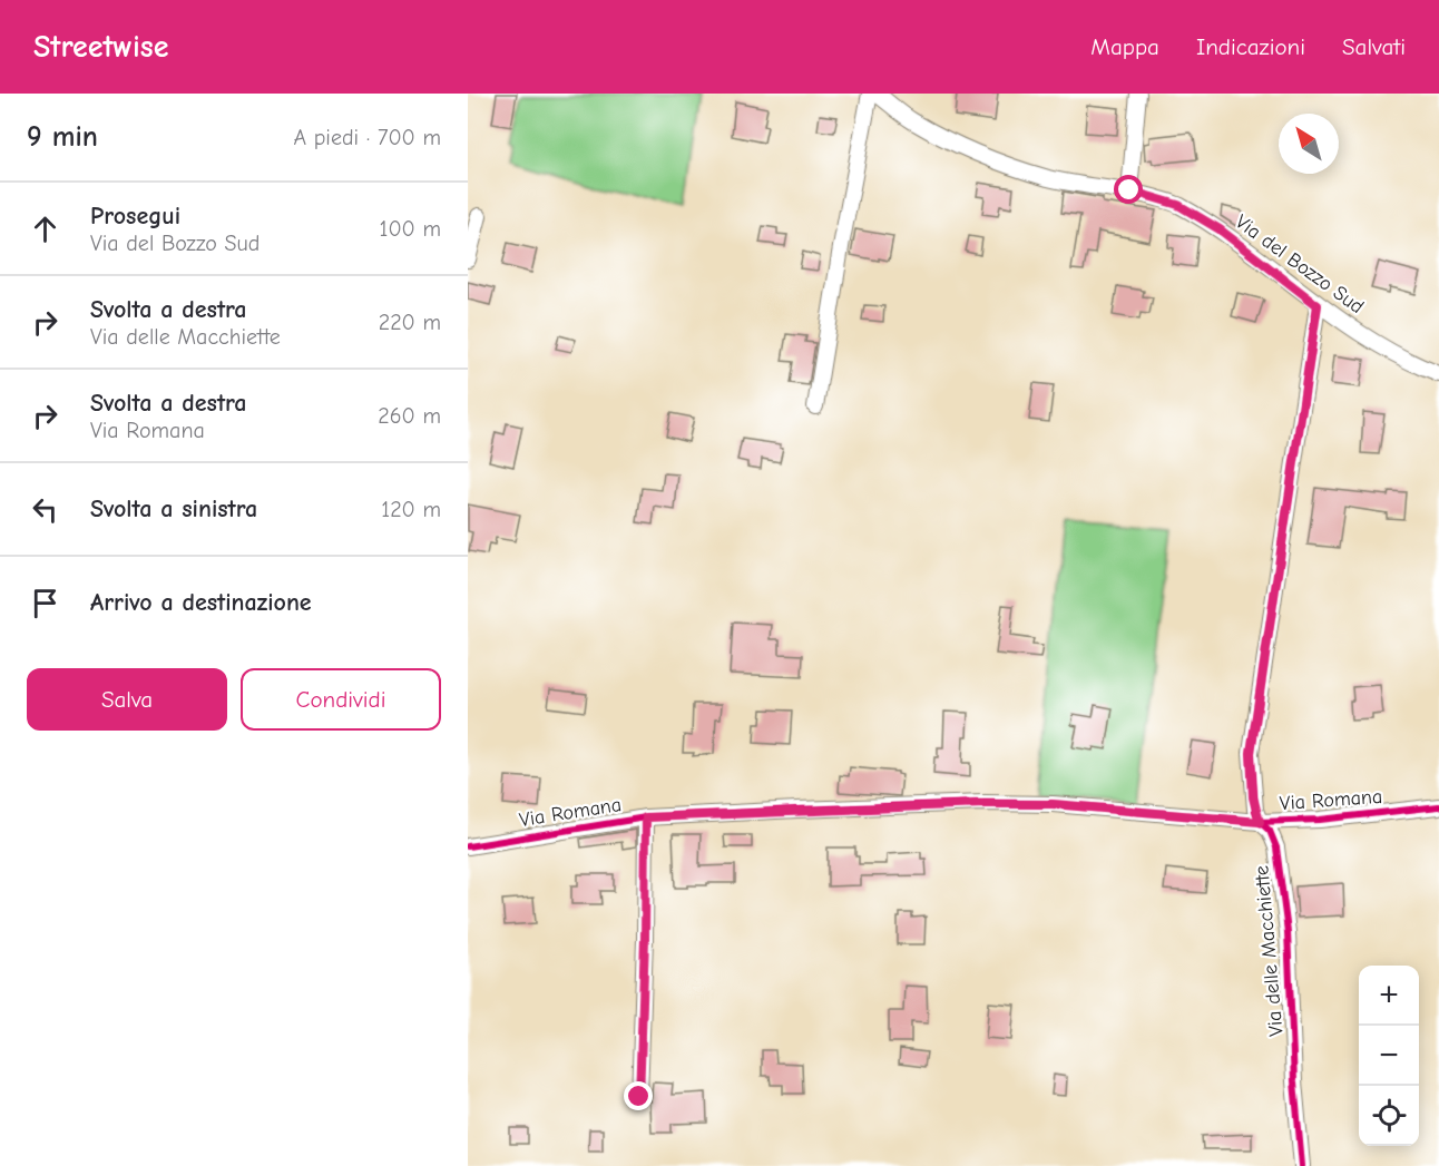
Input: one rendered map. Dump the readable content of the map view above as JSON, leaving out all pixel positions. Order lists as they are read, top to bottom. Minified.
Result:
{"streets":{"street":["Via del Bozzo Sud","Via Romana","Via delle Macchiette"]},"crossings":[["Via del Bozzo Sud","Via delle Macchiette"],["Via Romana","Via delle Macchiette"]],"north":"top left","page":{"header":"Streetwise","nav":["Mappa","Indicazioni","Salvati"],"heading":["9 min","A piedi · 700 m"],"list":[["Prosegui","Via del Bozzo Sud","100 m"],["Svolta a destra","Via delle Macchiette","220 m"],["Svolta a destra","Via Romana","260 m"],["Svolta a sinistra","120 m"],"Arrivo a destinazione"],"buttons":["Salva","Condividi"],"map_buttons":["+","−"]}}
